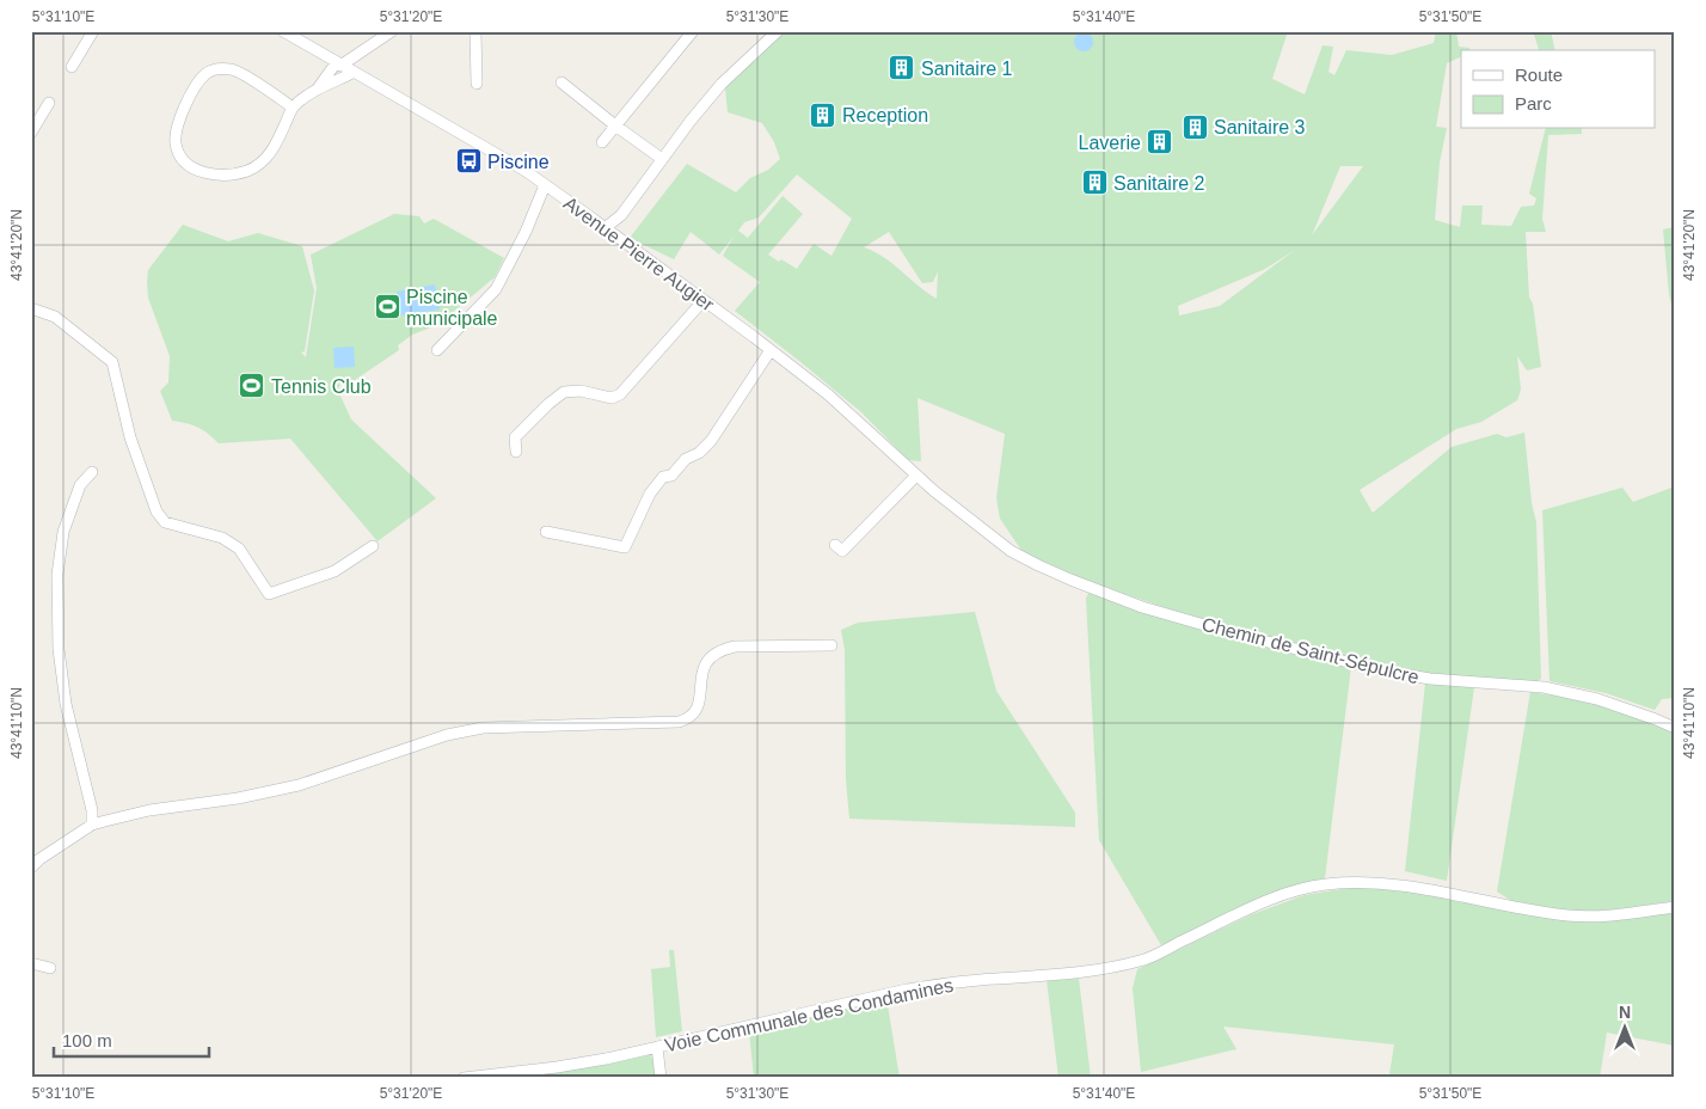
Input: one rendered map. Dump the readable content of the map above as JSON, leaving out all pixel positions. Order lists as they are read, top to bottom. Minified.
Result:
{"streets":{"street":["Avenue Pierre Augier","Chemin de Saint-Sépulcre","Voie Communale des Condamines"]},"crossings":[["Avenue Pierre Augier","Chemin de Saint-Sépulcre"]],"places":{"building":["Sanitaire 1","Reception","Sanitaire 3","Laverie","Sanitaire 2"],"bus stop":["Piscine"],"sports":["Piscine municipale","Tennis Club"]},"legend":["Route","Parc"],"scale_bar":"100 m","north":"top","coordinates":["5°31'10\"E","5°31'20\"E","5°31'30\"E","5°31'40\"E","5°31'50\"E","43°41'20\"N","43°41'10\"N"]}
